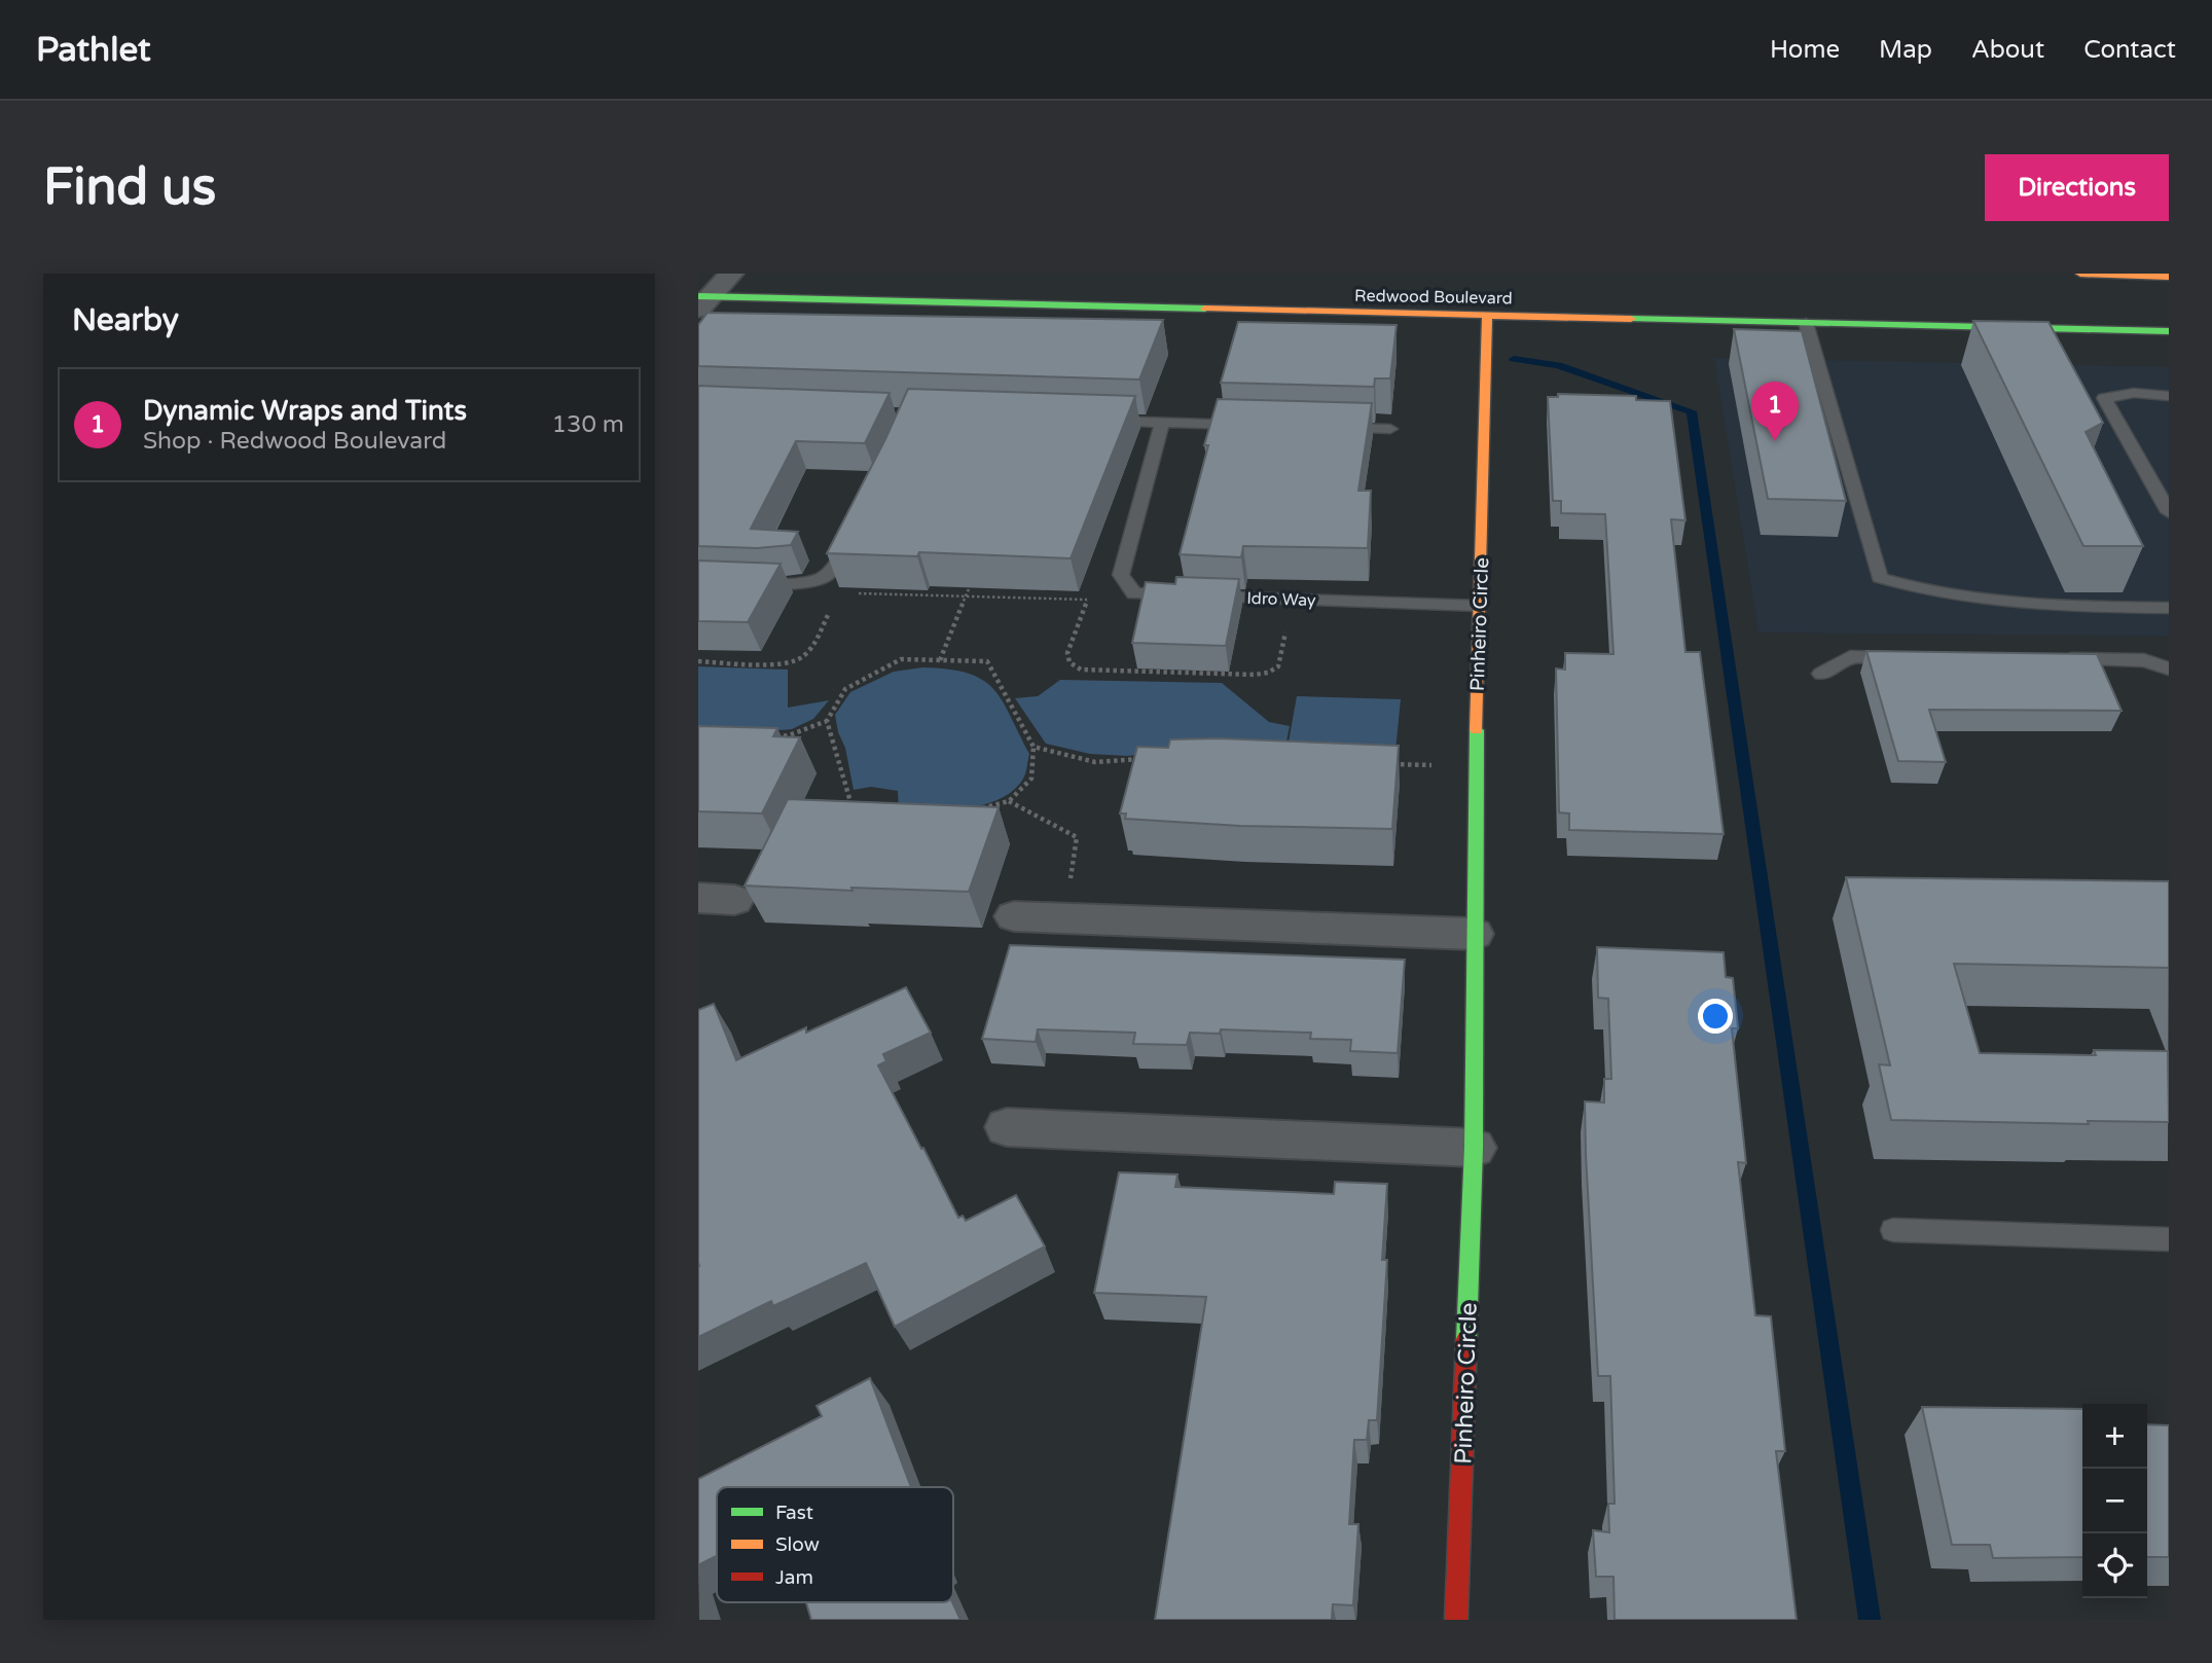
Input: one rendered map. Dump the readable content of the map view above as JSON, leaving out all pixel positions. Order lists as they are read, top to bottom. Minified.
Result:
{"streets":{"main road":["Redwood Boulevard","Pinheiro Circle"],"lane":["Idro Way"]},"crossings":[["Redwood Boulevard","Pinheiro Circle"],["Idro Way","Pinheiro Circle"]],"legend":["Fast","Slow","Jam"],"page":{"header":"Pathlet","nav":["Home","Map","About","Contact"],"buttons":"Directions","title":"Find us","heading":"Nearby","list":[{"mark":"1","name":"Dynamic Wraps and Tints","note":"Shop · Redwood Boulevard","value":"130 m"}],"pins":"1","map_buttons":["+","−"]}}
